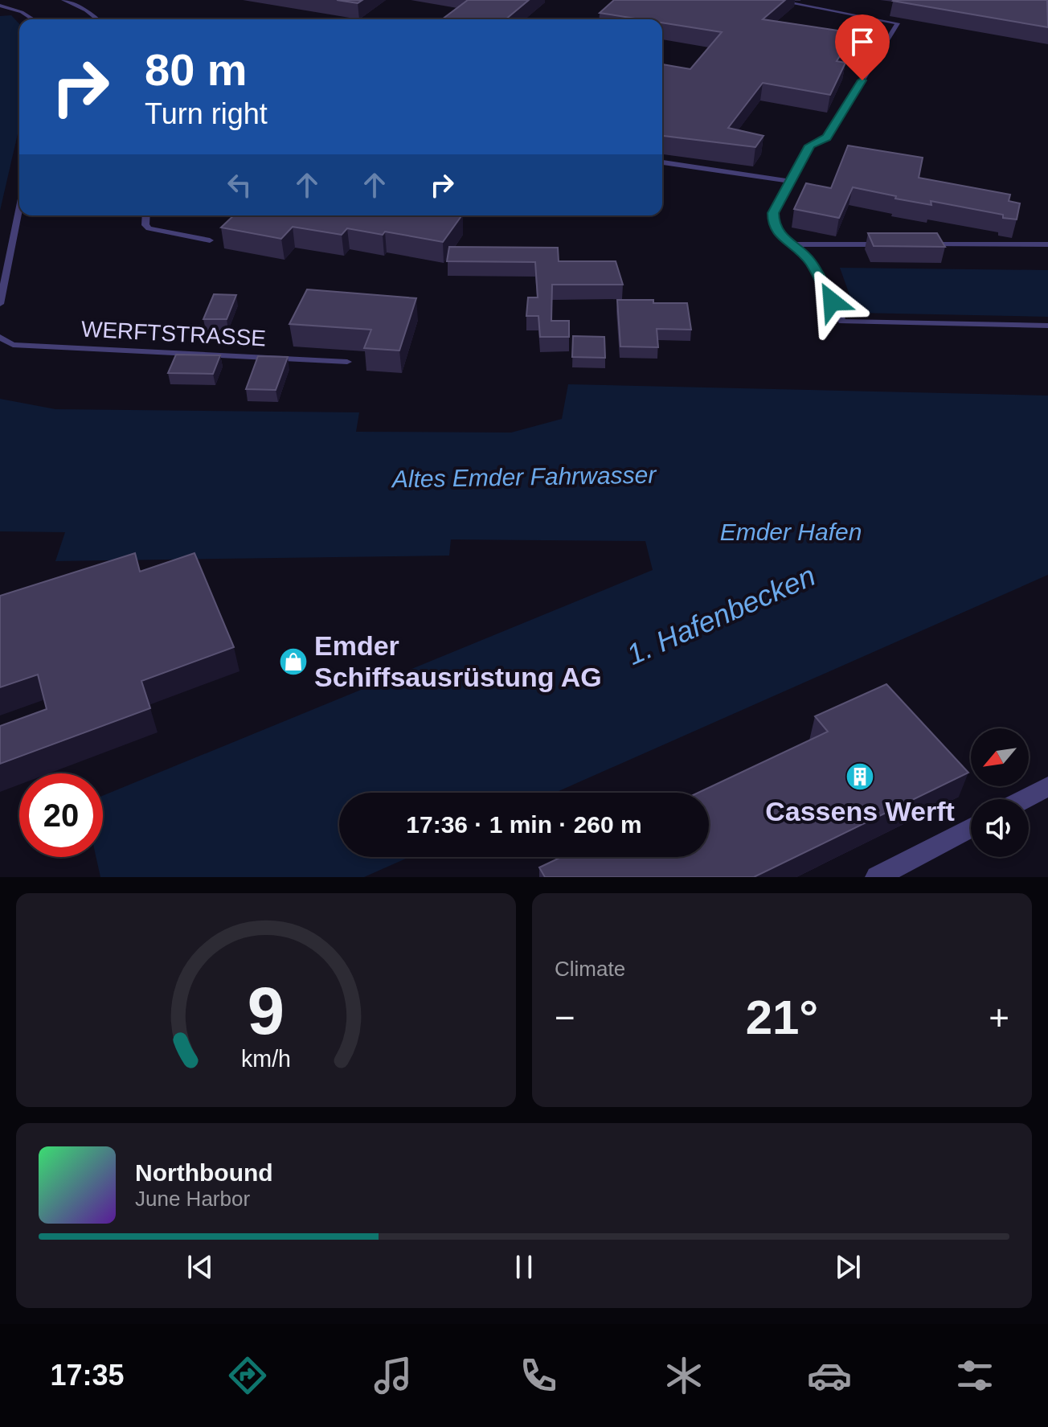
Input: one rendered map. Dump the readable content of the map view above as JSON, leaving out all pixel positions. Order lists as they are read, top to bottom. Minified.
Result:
{"streets":{"lane":["WERFTSTRASSE"]},"water":["Altes Emder Fahrwasser","Emder Hafen","1. Hafenbecken"],"places":{"shop":["Emder Schiffsausrüstung AG"],"building":["Cassens Werft"]},"north":"bottom left","page":{"turn":["80 m","Turn right"],"limit":"20","trip":"17:36 · 1 min · 260 m","tile":"Climate","heat":["−","21°","+"],"song":["Northbound","June Harbor"],"tabs":"17:35","gauge":["9","km/h"]}}
